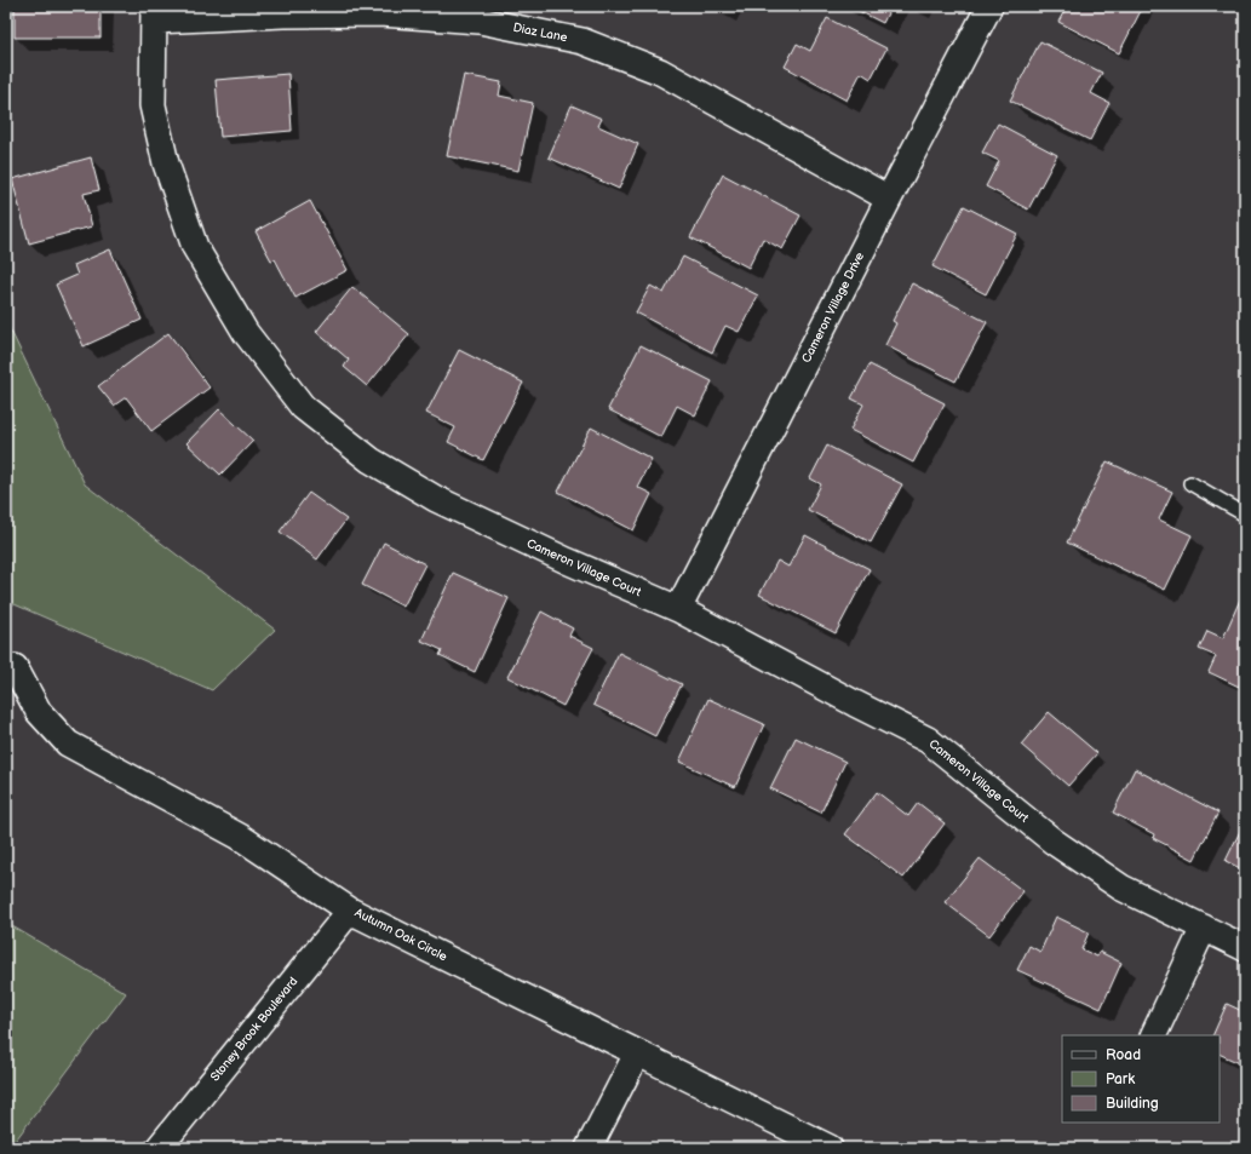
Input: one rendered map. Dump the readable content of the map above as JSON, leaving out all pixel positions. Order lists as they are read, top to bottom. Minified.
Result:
{"streets":{"street":["Diaz Lane","Cameron Village Drive","Cameron Village Court","Autumn Oak Circle","Stoney Brook Boulevard"]},"crossings":[["Diaz Lane","Cameron Village Drive"],["Diaz Lane","Cameron Village Court"],["Cameron Village Drive","Cameron Village Court"],["Autumn Oak Circle","Stoney Brook Boulevard"]],"legend":["Road","Park","Building"]}
